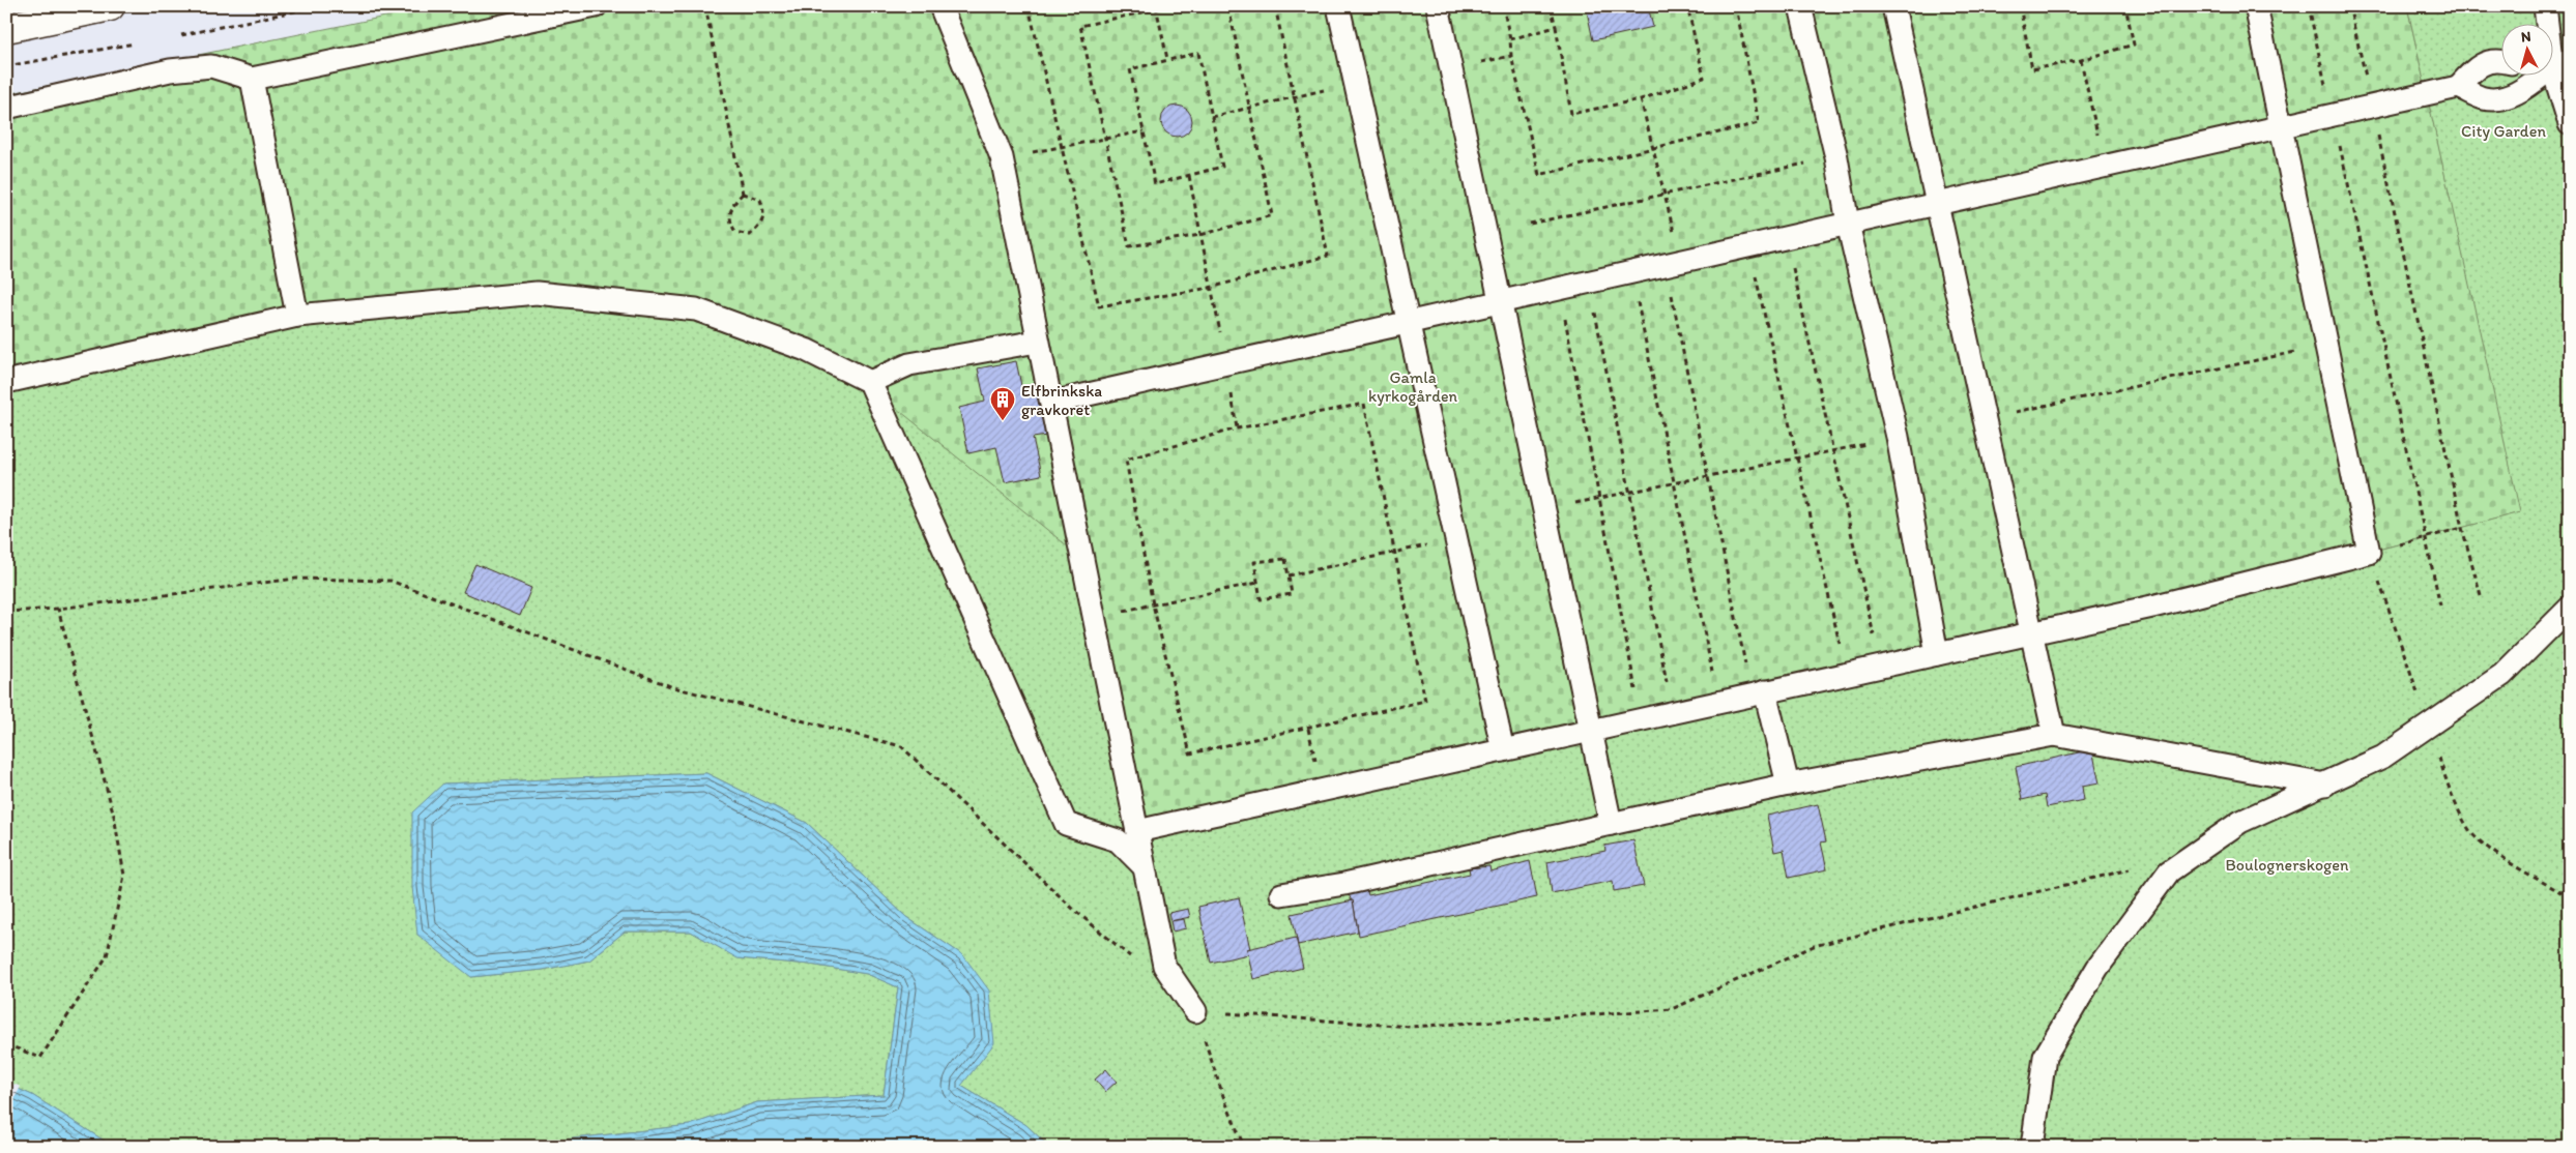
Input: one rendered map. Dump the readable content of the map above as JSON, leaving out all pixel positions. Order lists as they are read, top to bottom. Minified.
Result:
{"parks":["City Garden","Gamla kyrkogården","Boulognerskogen"],"places":{"building":["Elfbrinkska gravkoret"]},"north":"top"}
